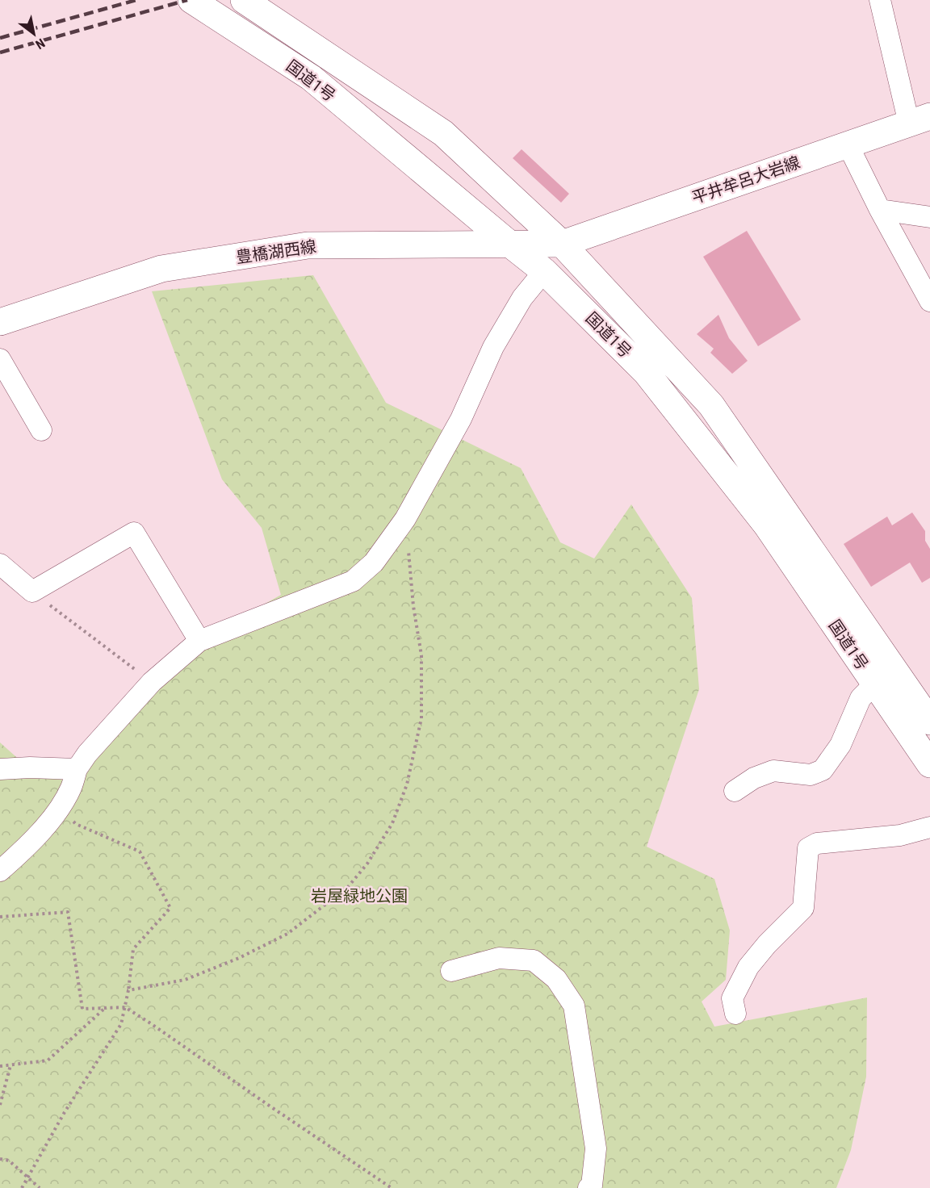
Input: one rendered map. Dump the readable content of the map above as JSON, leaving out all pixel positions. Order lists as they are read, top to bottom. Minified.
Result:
{"streets":{"main road":["国道1号","平井牟呂大岩線","豊橋湖西線"]},"crossings":[["国道1号","平井牟呂大岩線"],["国道1号","豊橋湖西線"],["平井牟呂大岩線","豊橋湖西線"]],"parks":["岩屋緑地公園"],"north":"bottom right"}
